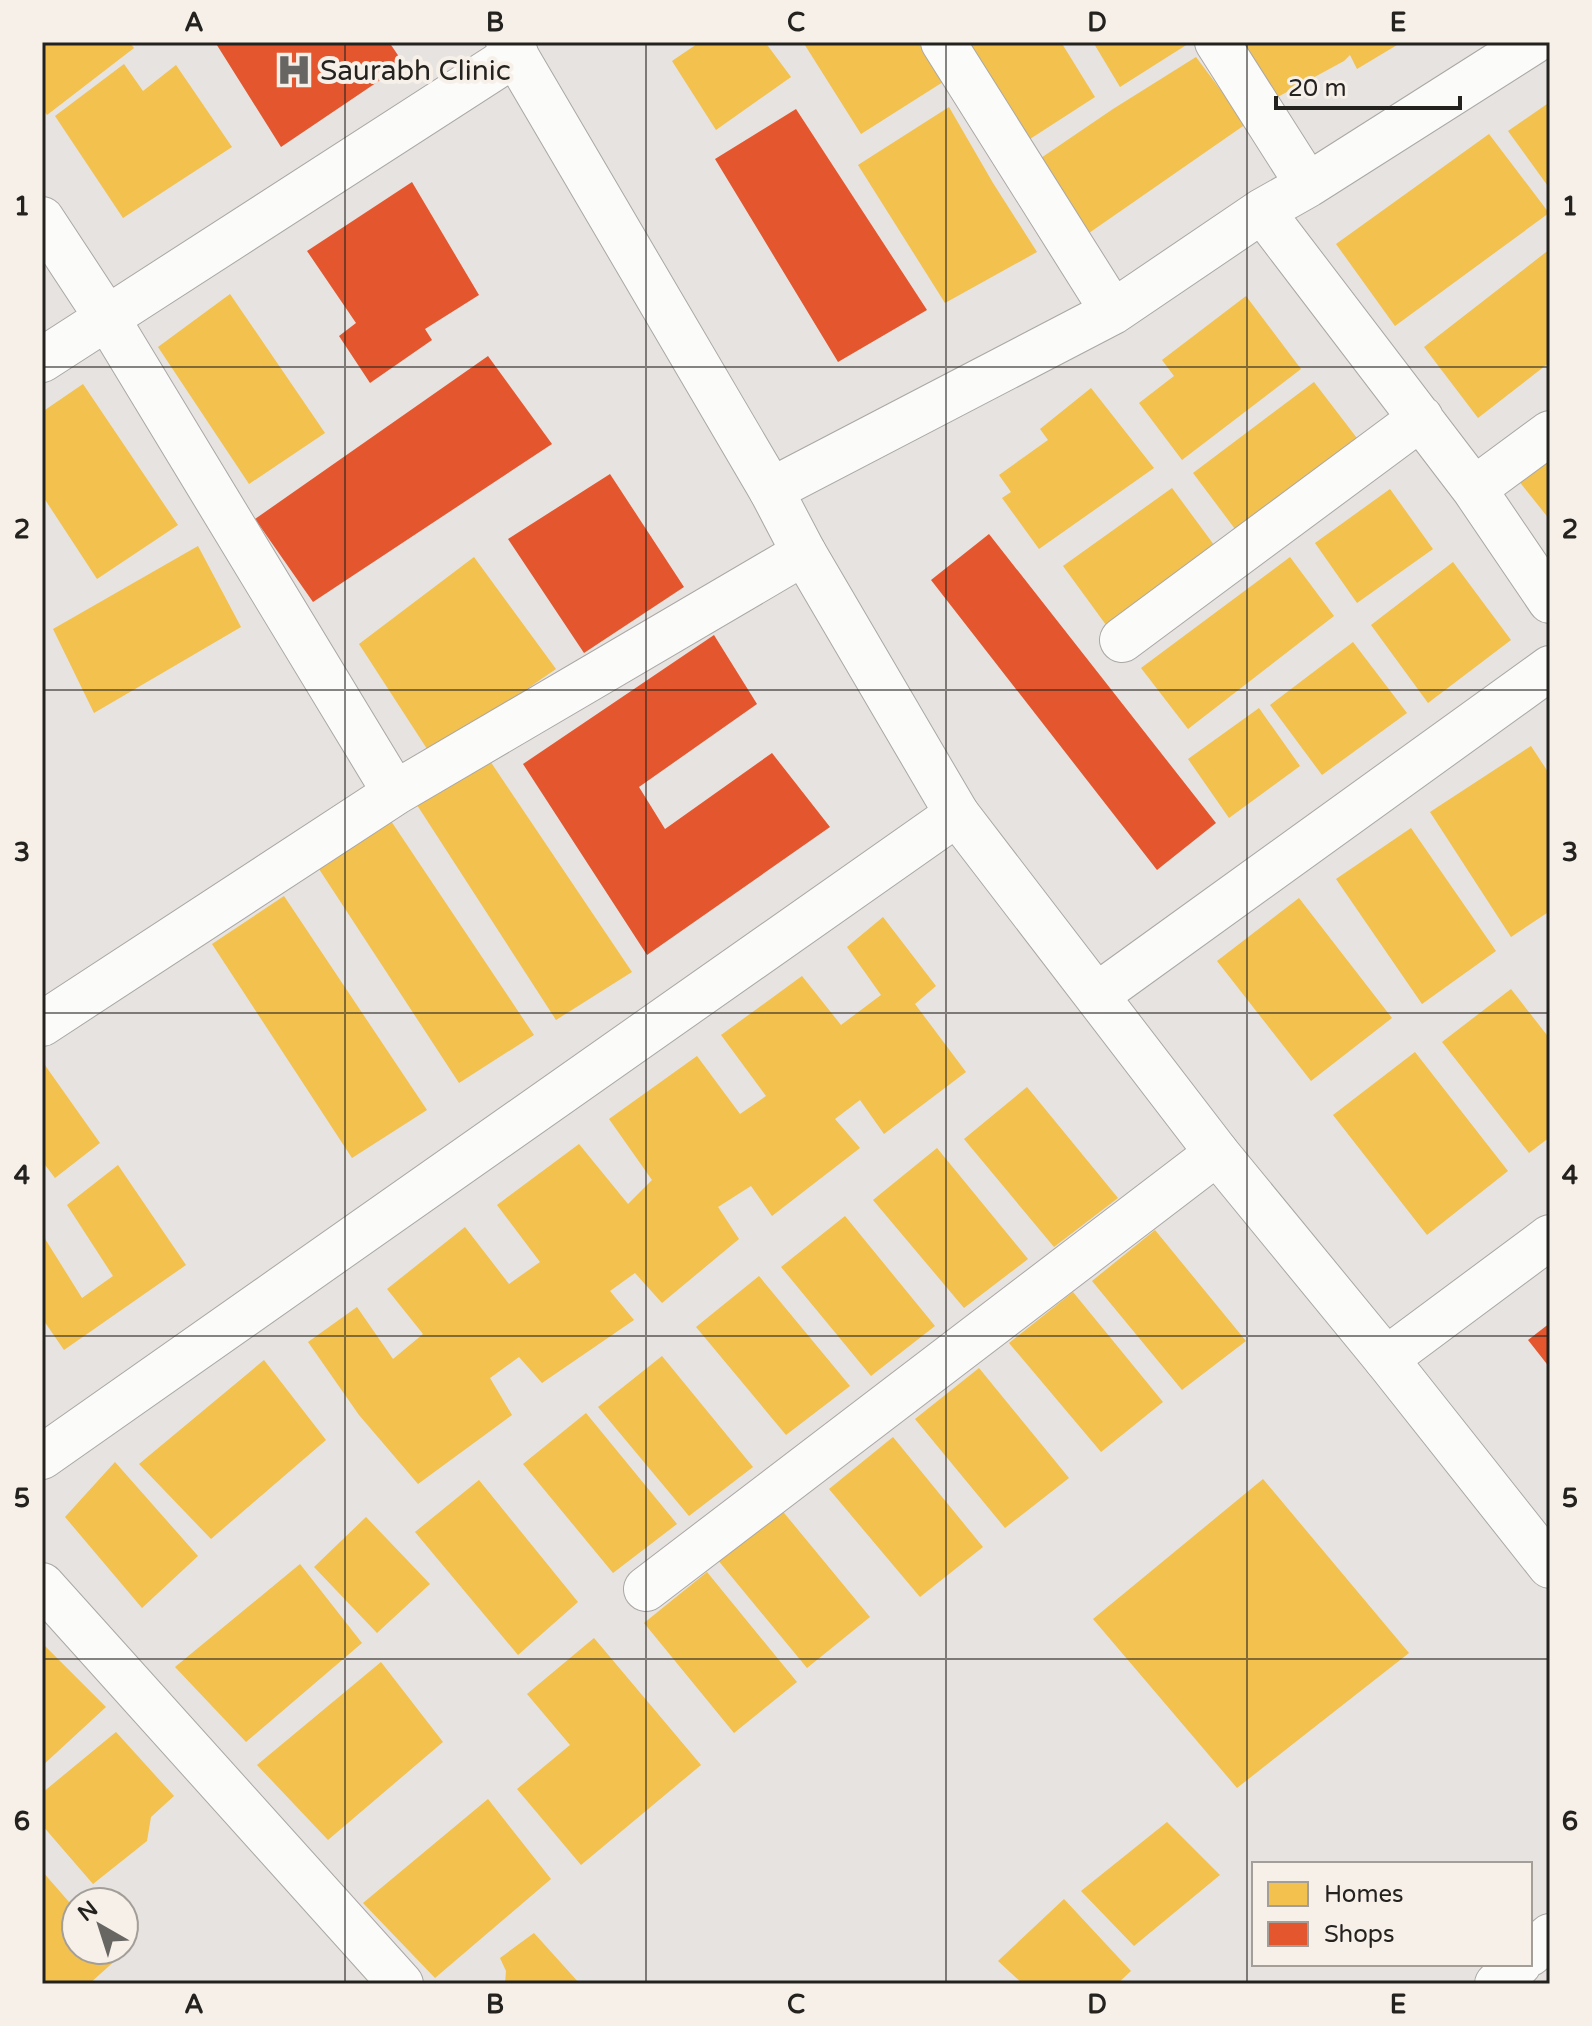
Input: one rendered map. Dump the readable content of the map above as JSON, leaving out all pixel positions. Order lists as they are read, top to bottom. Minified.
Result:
{"places":{"hospital":["Saurabh Clinic"]},"legend":["Homes","Shops"],"scale_bar":"20 m","north":"top left","grid":{"columns":["A","B","C","D","E"],"rows":["1","2","3","4","5","6"]}}
